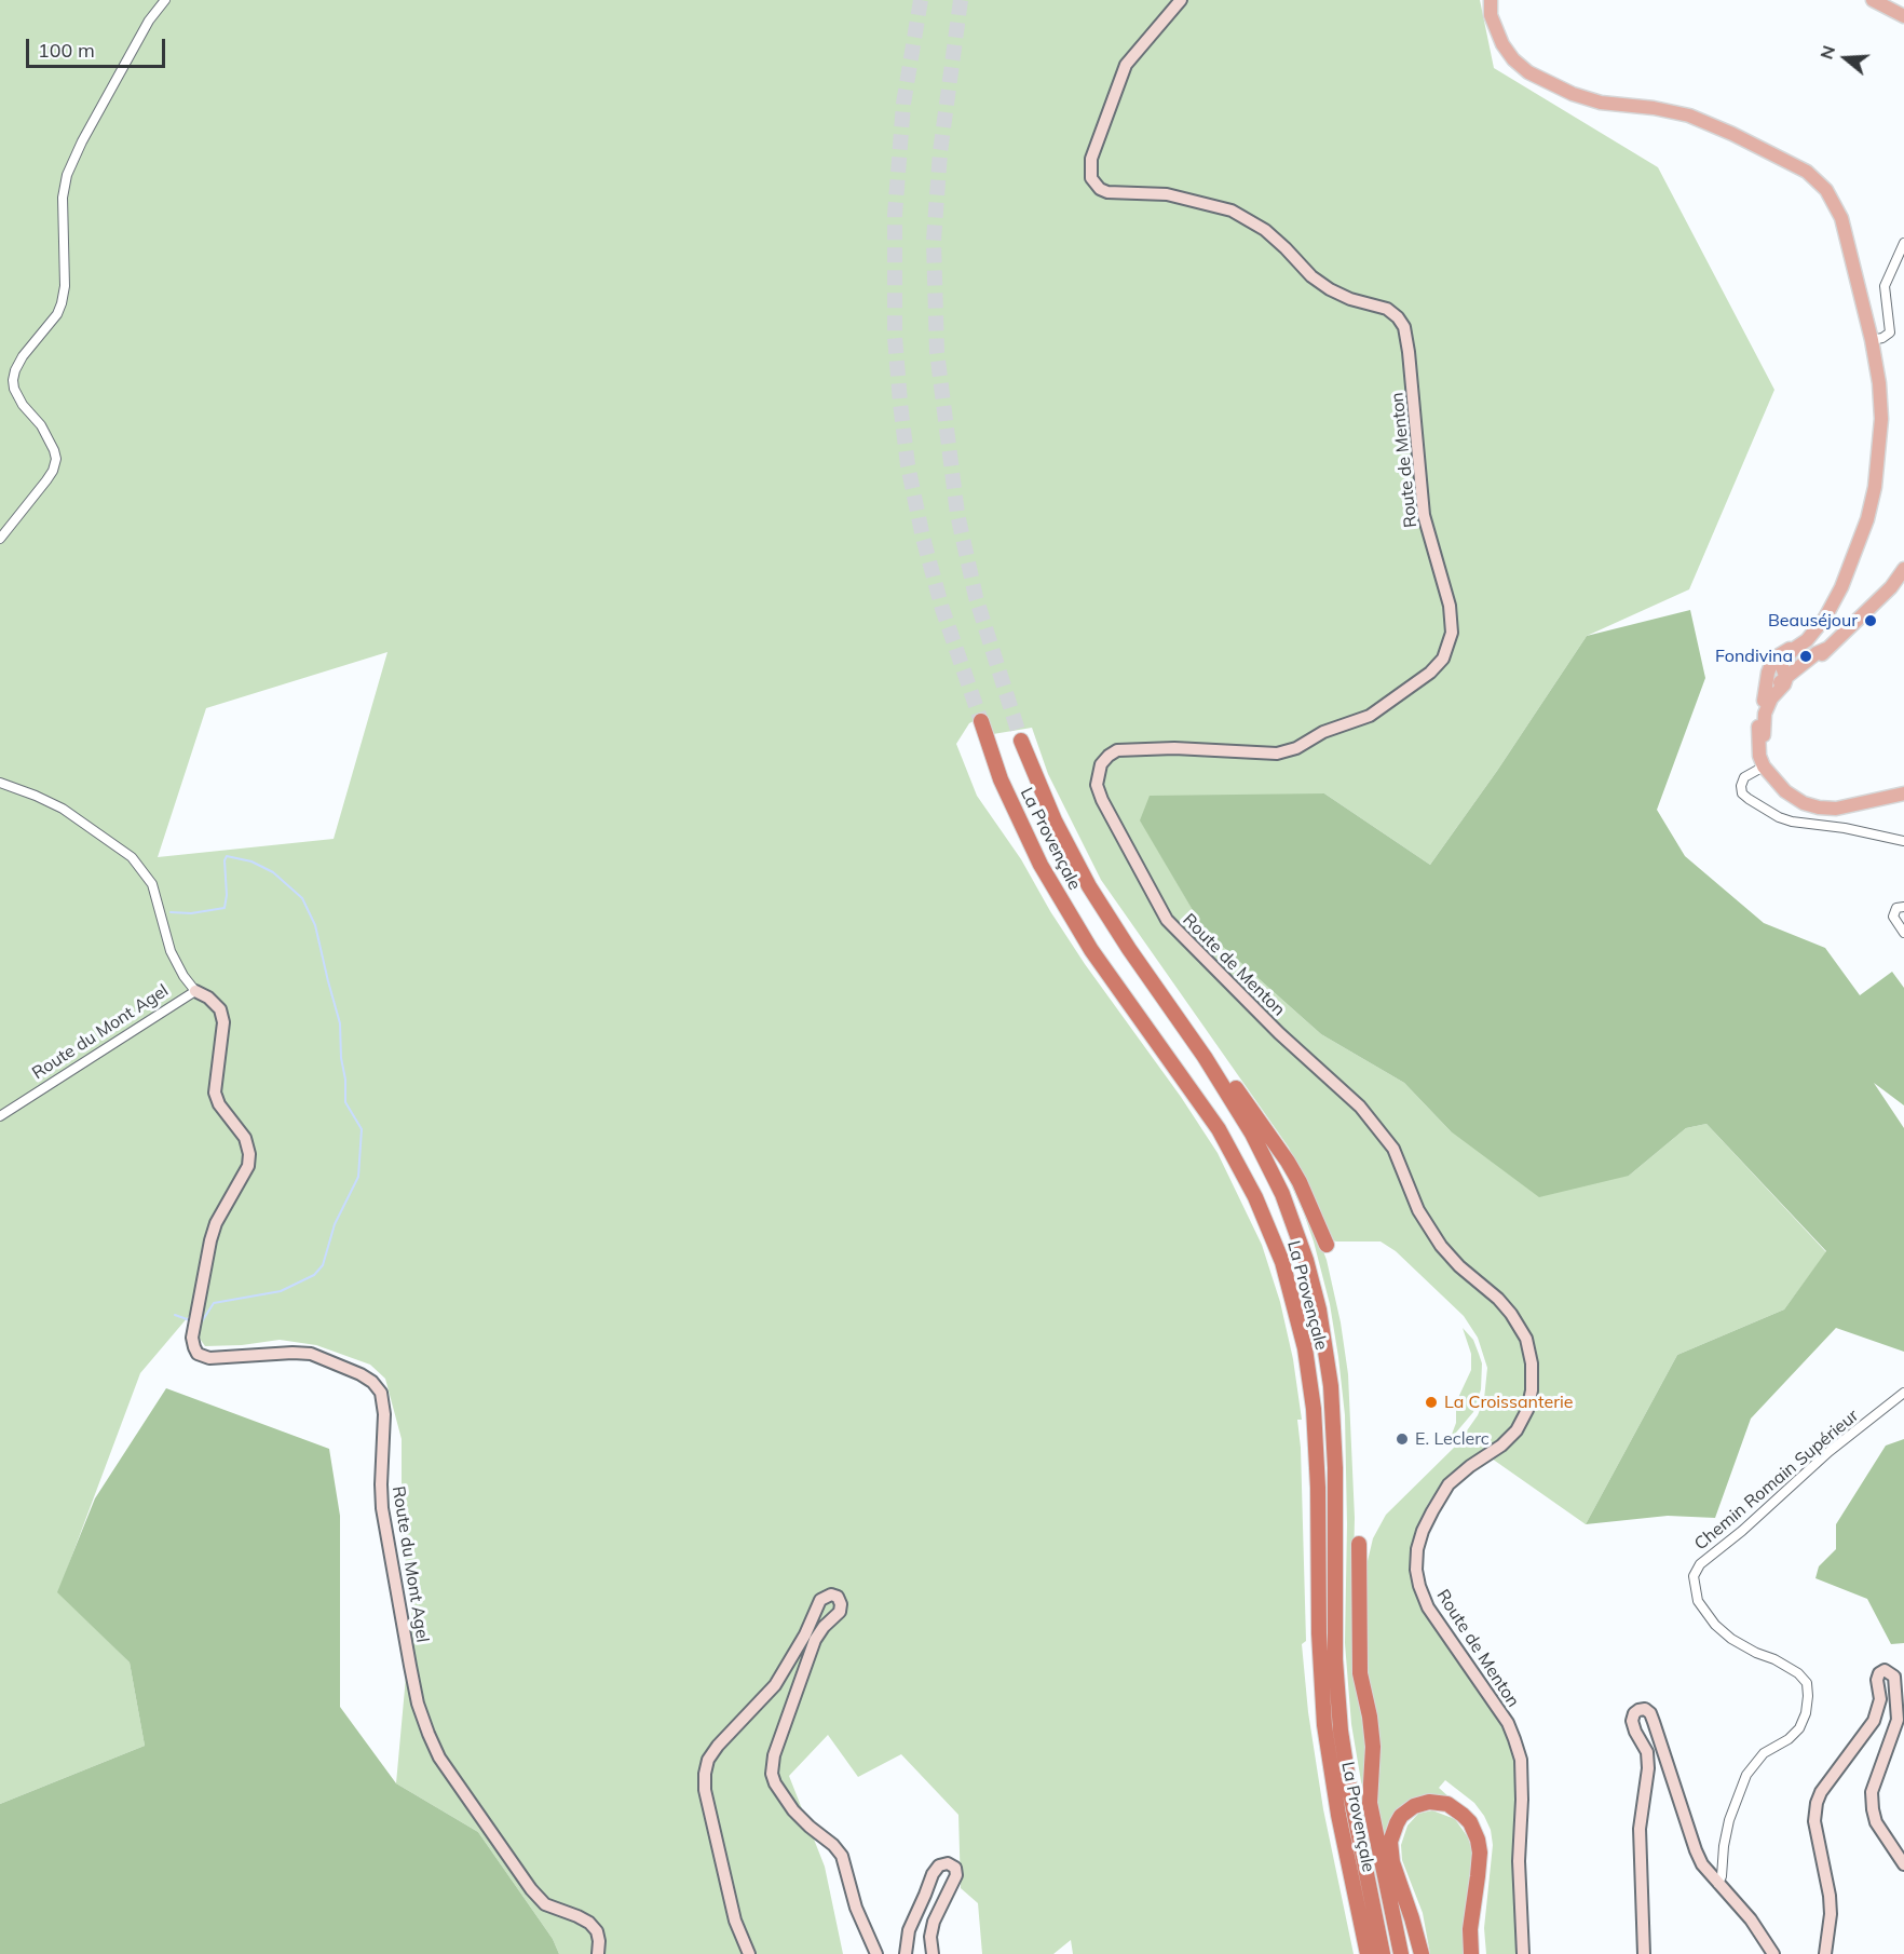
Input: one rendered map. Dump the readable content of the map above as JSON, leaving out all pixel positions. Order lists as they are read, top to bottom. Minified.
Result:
{"streets":{"highway":["La Provençale"],"street":["Route de Menton","Route du Mont Agel","Chemin Romain Supérieur"]},"places":["Beauséjour","Fondivina","La Croissanterie","E. Leclerc"],"scale_bar":"100 m","north":"left"}
